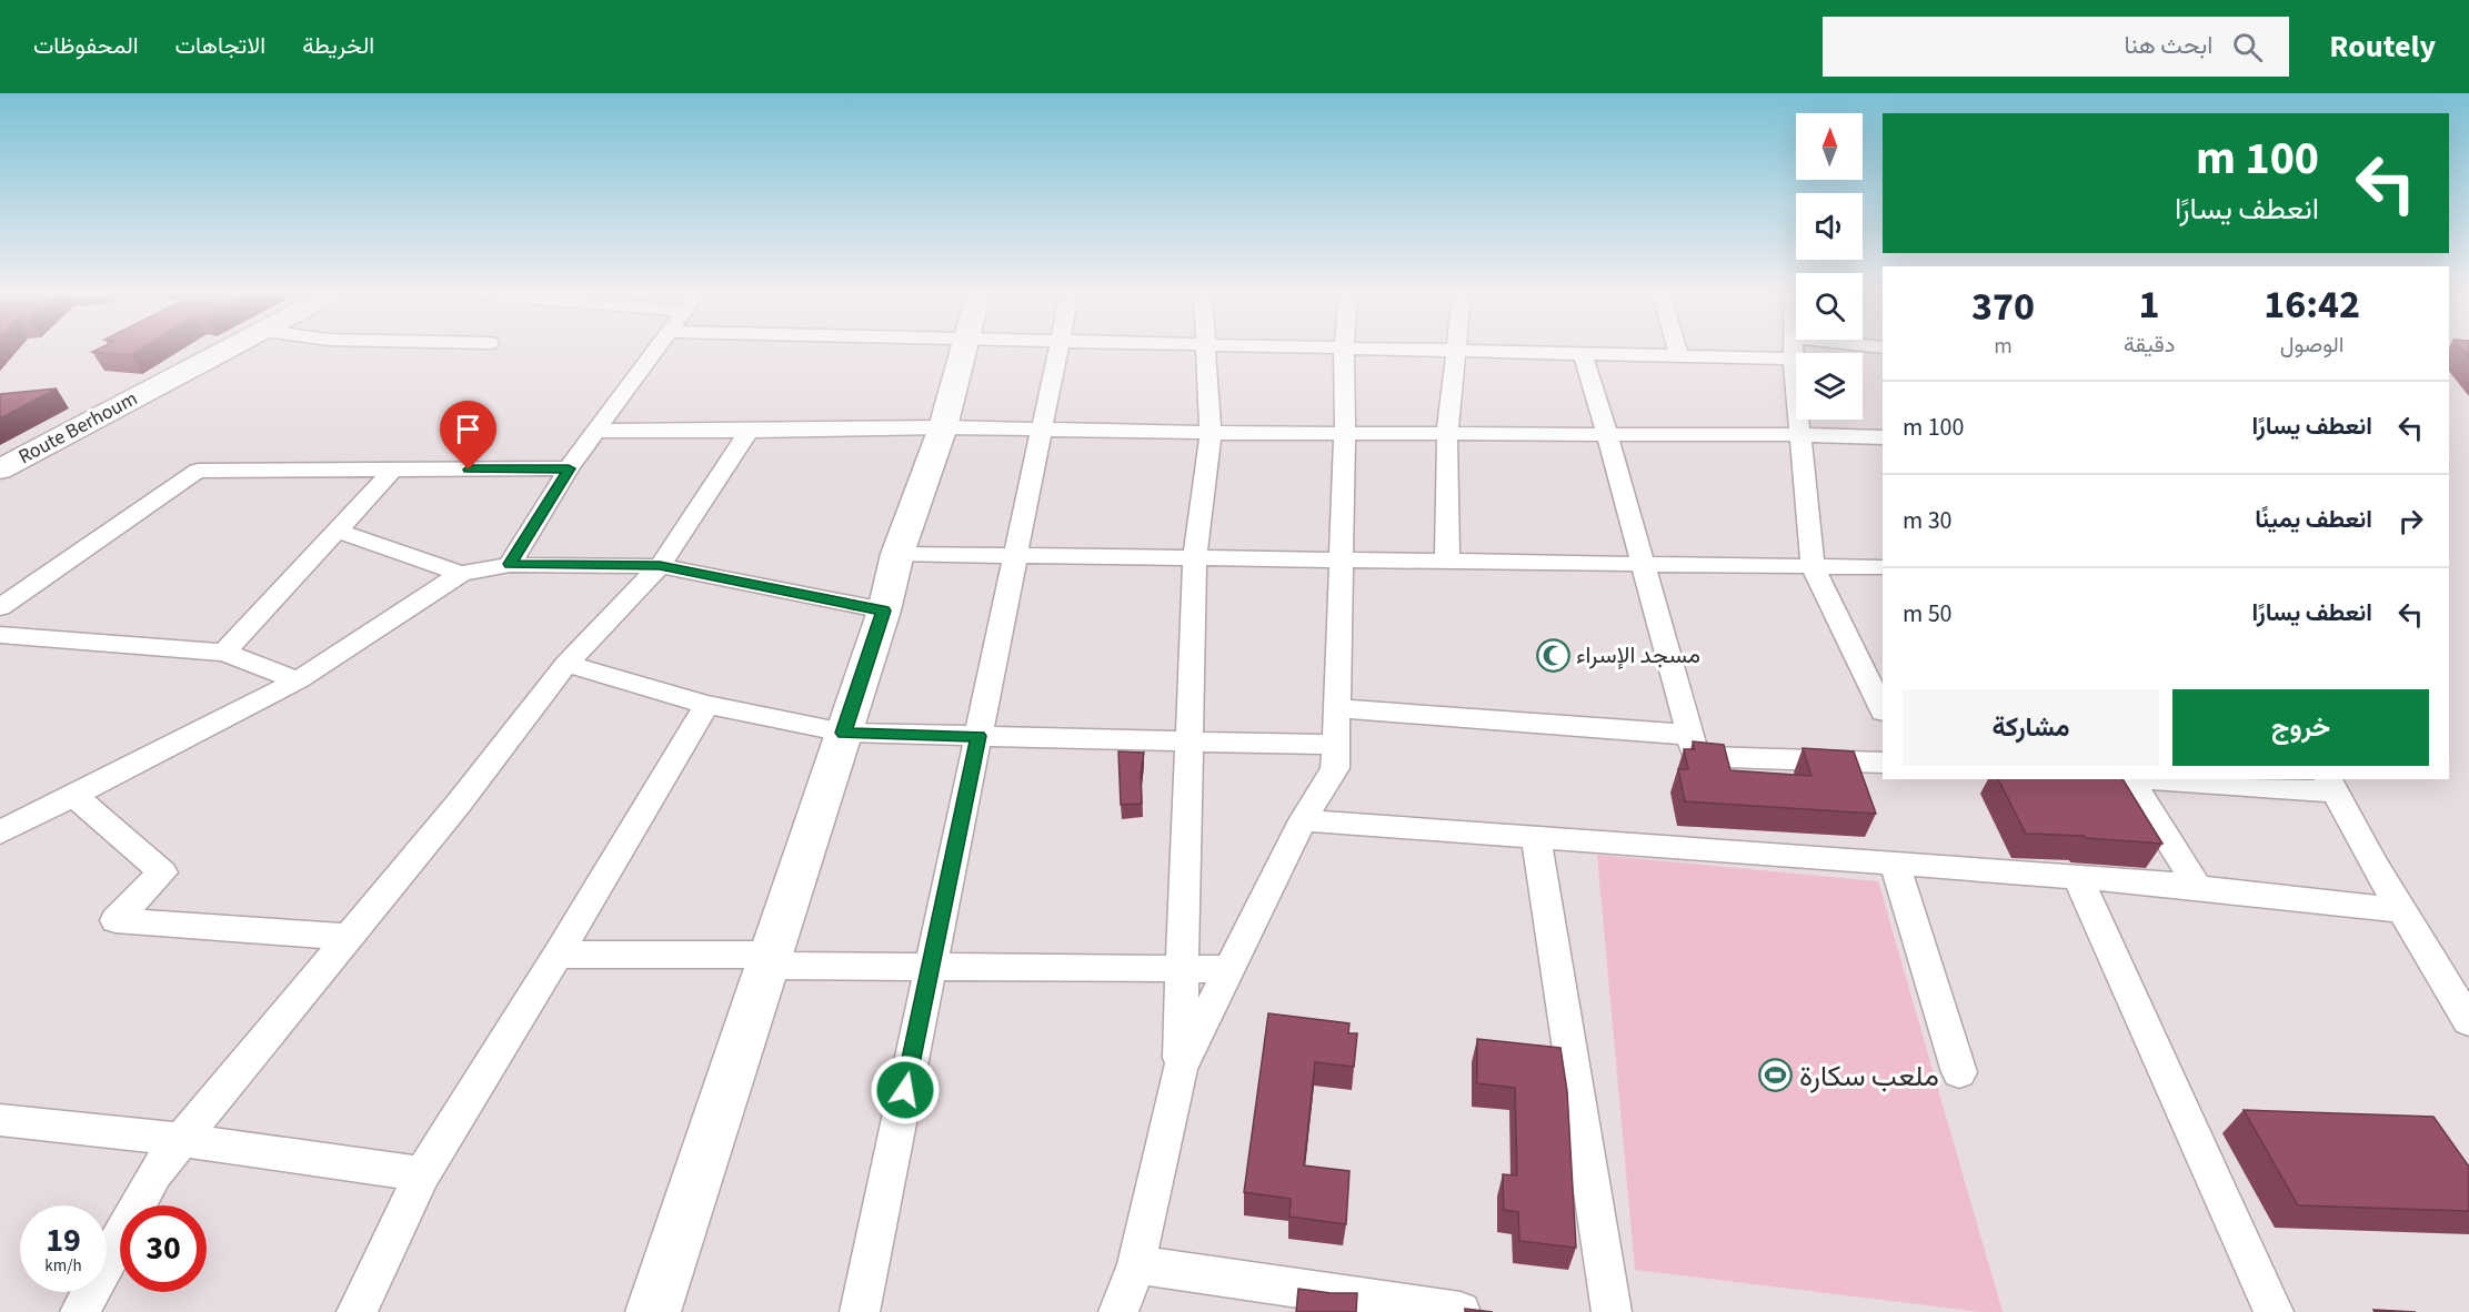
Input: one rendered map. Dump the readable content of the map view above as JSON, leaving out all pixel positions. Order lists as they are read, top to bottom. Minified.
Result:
{"streets":{"street":["Route Berhoum"]},"places":{"mosque":["مسجد الإسراء"],"sports":["ملعب سكارة"]},"north":"top","page":{"header":"Routely","search":"ابحث هنا","nav":["الخريطة","الاتجاهات","المحفوظات"],"turn":["100 m","انعطف يسارًا"],"eta":["16:42","الوصول","1","دقيقة","370","m"],"list":[{"name":"انعطف يسارًا","value":"100 m"},{"name":"انعطف يمينًا","value":"30 m"},{"name":"انعطف يسارًا","value":"50 m"}],"buttons":["خروج","مشاركة"],"speed":"19 km/h","limit":"30"}}
